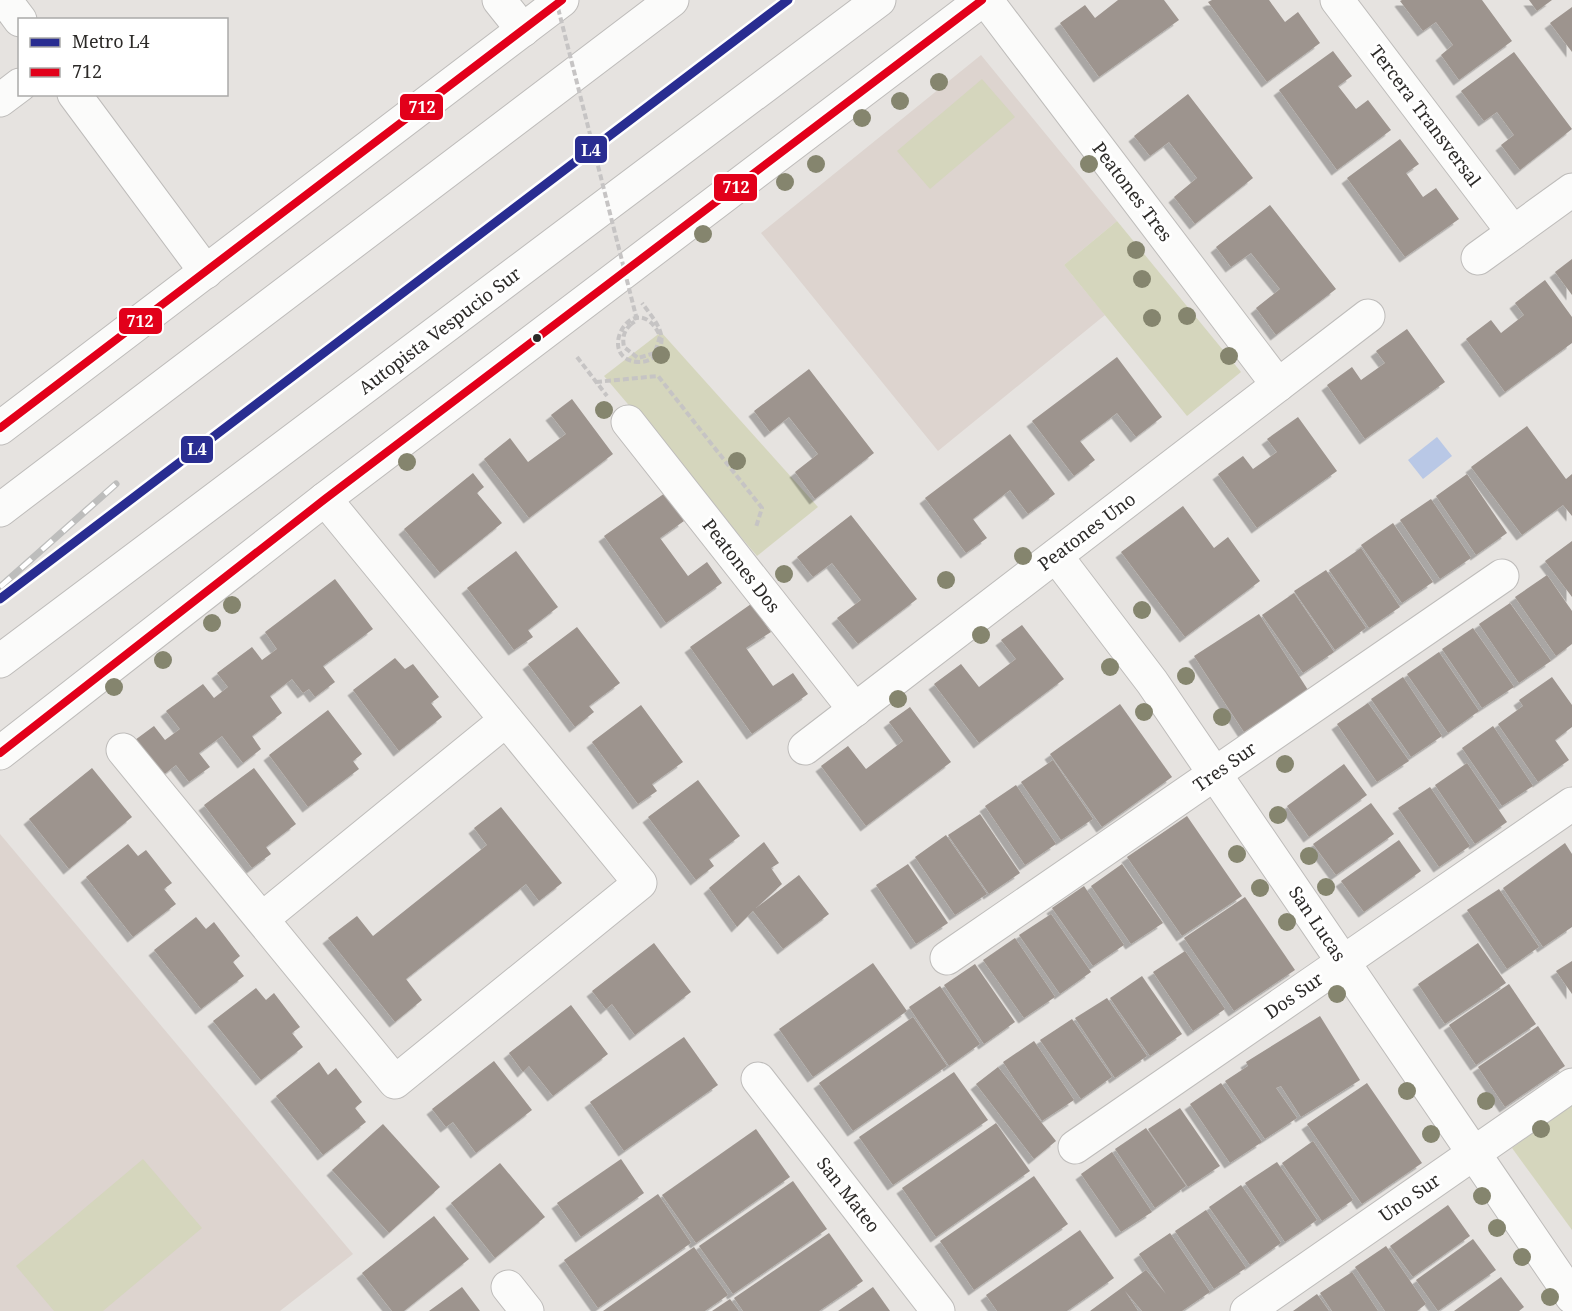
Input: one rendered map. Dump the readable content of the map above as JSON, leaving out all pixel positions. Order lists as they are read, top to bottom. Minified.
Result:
{"streets":{"main road":["Tercera Transversal","Peatones Tres","Autopista Vespucio Sur","Peatones Uno","Peatones Dos","Tres Sur","San Lucas","Dos Sur","San Mateo","Uno Sur"]},"crossings":[["Peatones Tres","Peatones Uno"],["Peatones Uno","Peatones Dos"],["Peatones Uno","San Lucas"],["Tres Sur","San Lucas"],["San Lucas","Dos Sur"],["San Lucas","Uno Sur"]],"lines":["metro line L4","transit line 712"],"legend":["Metro L4","712"]}
